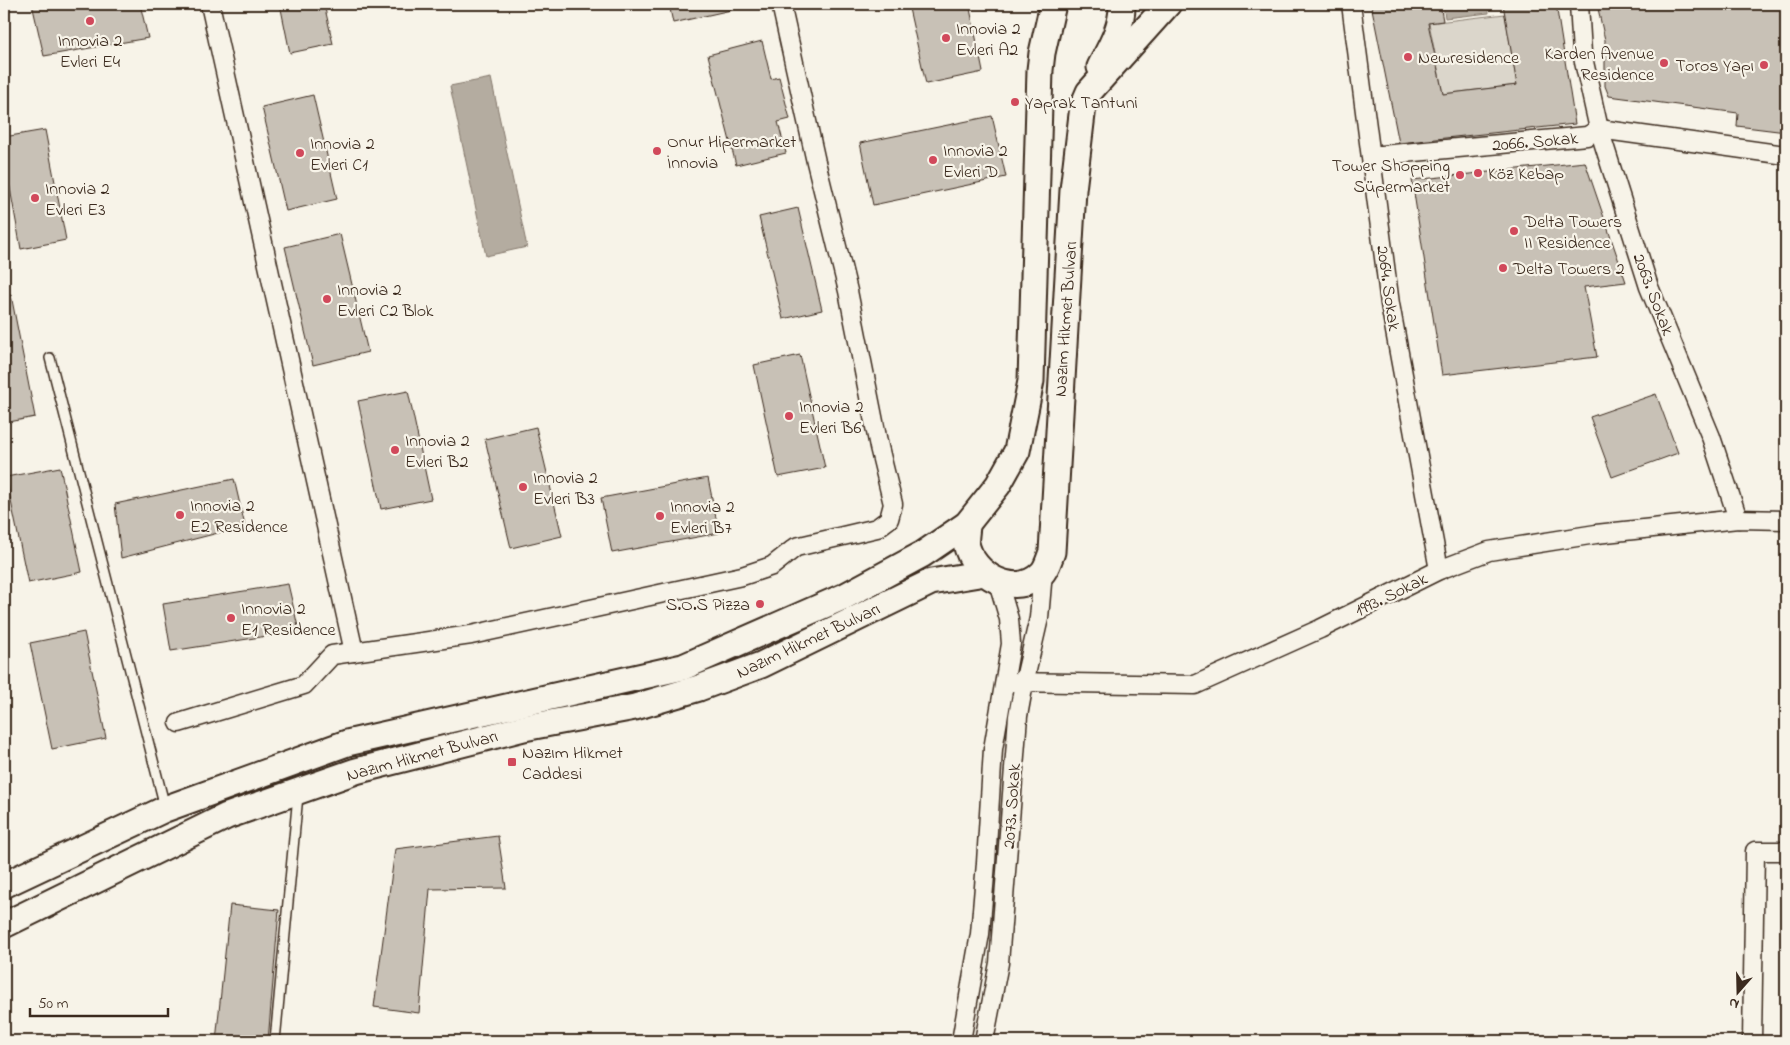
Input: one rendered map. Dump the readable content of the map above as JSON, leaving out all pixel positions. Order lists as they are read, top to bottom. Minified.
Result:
{"streets":{"main road":["Nazım Hikmet Bulvarı"],"street":["2066. Sokak","2064. Sokak","2063. Sokak","1993. Sokak","2073. Sokak"]},"crossings":[["2066. Sokak","2064. Sokak"],["2066. Sokak","2063. Sokak"],["2064. Sokak","1993. Sokak"],["2063. Sokak","1993. Sokak"],["Nazım Hikmet Bulvarı","2073. Sokak"],["1993. Sokak","2073. Sokak"]],"places":{"other":["Innovia 2 Evleri E4","Innovia 2 Evleri A2","Newresidence","Karden Avenue Residence","Toros Yapı","Yaprak Tantuni","Onur Hipermarket İnnovia","Innovia 2 Evleri C1","Innovia 2 Evleri D","Köz Kebap","Tower Shopping Süpermarket","Innovia 2 Evleri E3","Delta Towers II Residence","Delta Towers 2","Innovia 2 Evleri C2 Blok","Innovia 2 Evleri B6","Innovia 2 Evleri B2","Innovia 2 Evleri B3","Innovia 2 E2 Residence","Innovia 2 Evleri B7","S.O.S Pizza","Innovia 2 E1 Residence"],"transit":["Nazım Hikmet Caddesi"]},"scale_bar":"50 m","north":"bottom"}
